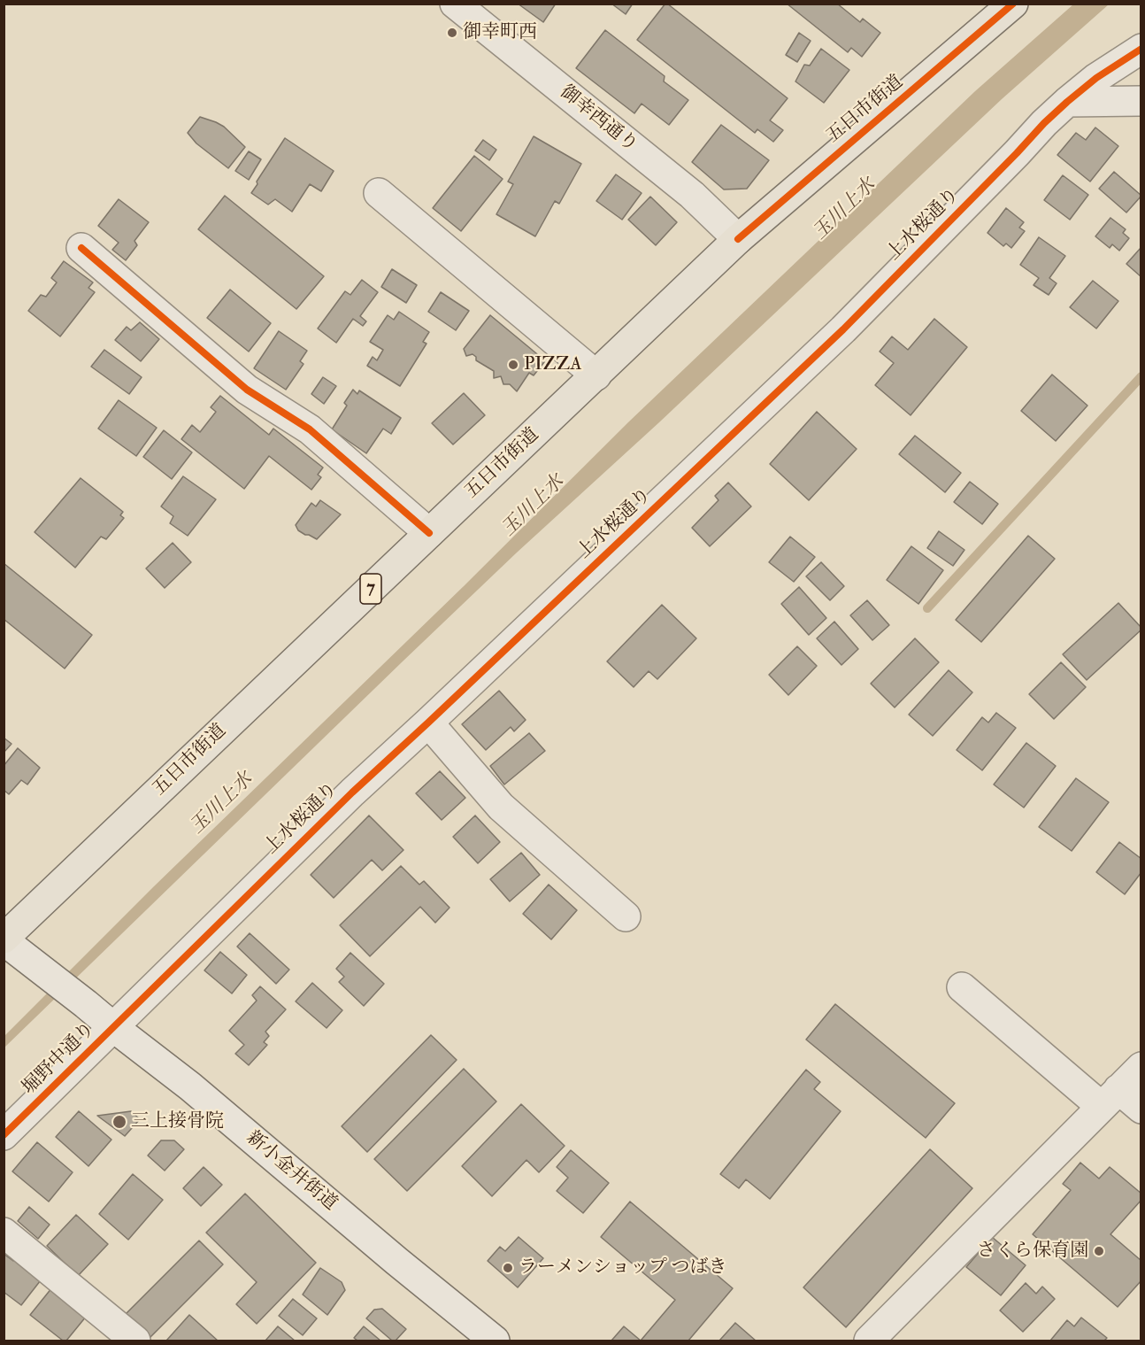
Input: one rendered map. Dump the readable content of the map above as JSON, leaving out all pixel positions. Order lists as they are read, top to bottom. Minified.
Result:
{"streets":{"main road":["五日市街道","7"],"street":["御幸西通り","上水桜通り","堀野中通り","新小金井街道"]},"crossings":[["五日市街道","御幸西通り"],["五日市街道","新小金井街道"],["上水桜通り","堀野中通り"],["上水桜通り","新小金井街道"],["堀野中通り","新小金井街道"]],"water":["玉川上水"],"places":["御幸町西","PIZZA","三上接骨院","さくら保育園","ラーメンショップ つばき"]}
